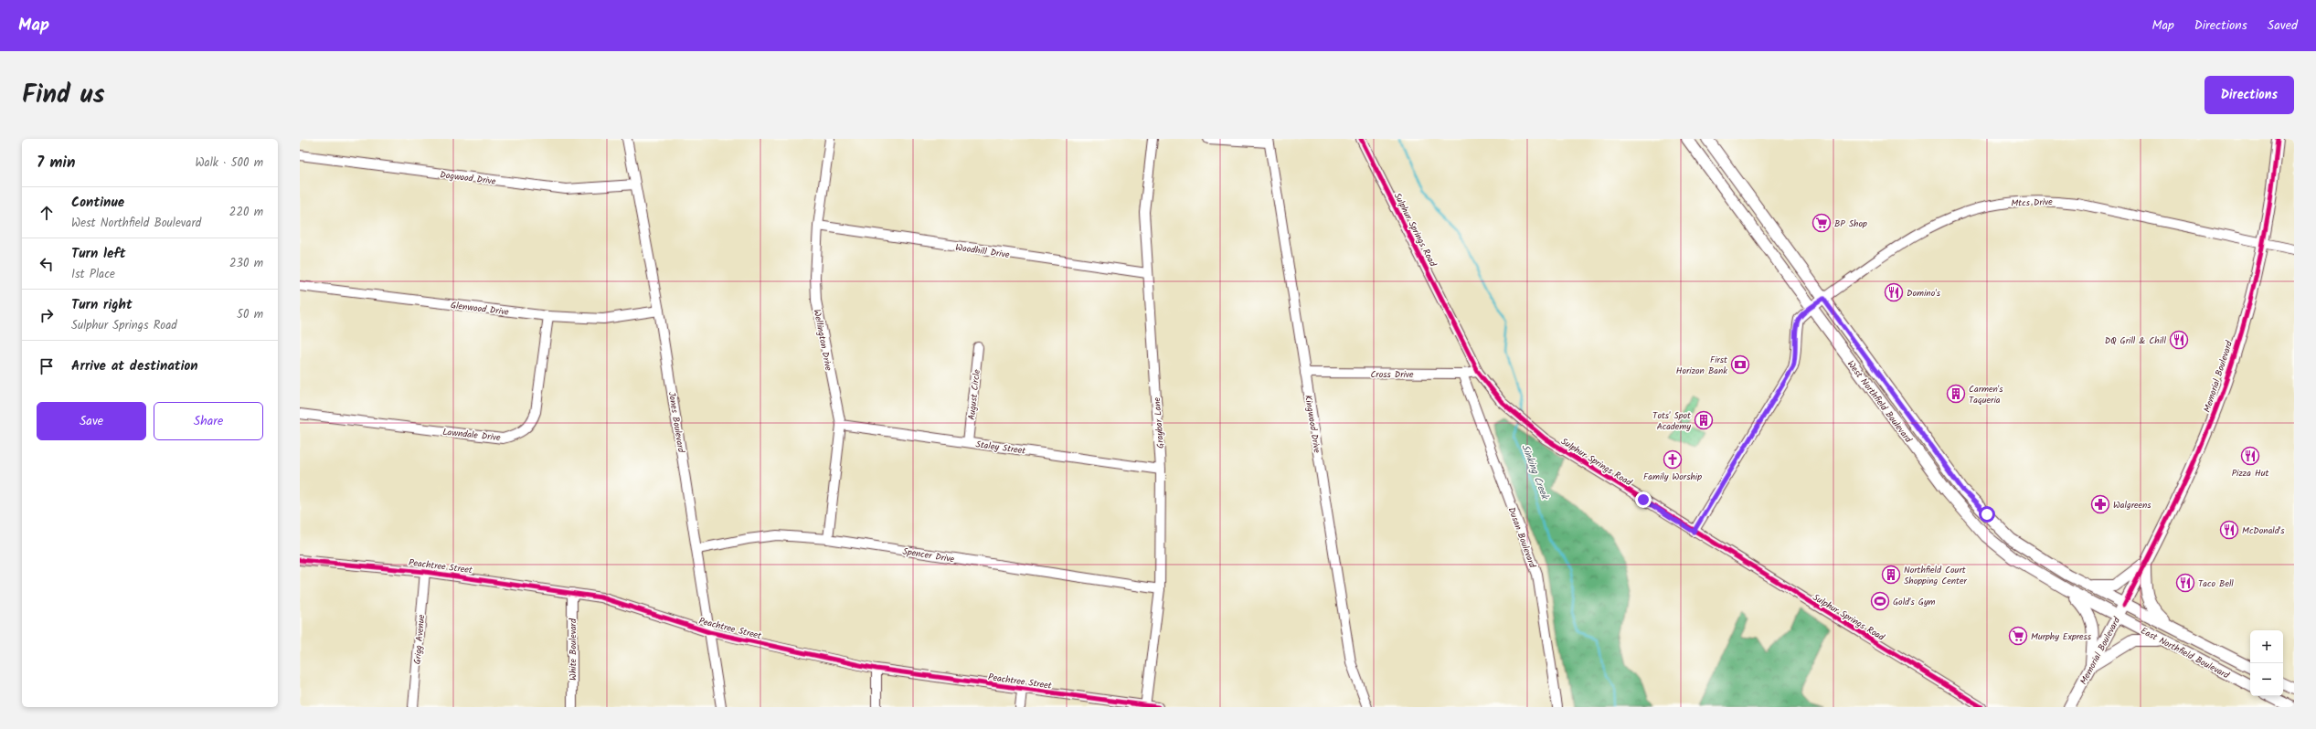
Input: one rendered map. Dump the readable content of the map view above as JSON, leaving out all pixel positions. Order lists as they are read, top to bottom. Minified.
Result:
{"streets":{"main road":["Memorial Boulevard","West Northfield Boulevard","East Northfield Boulevard"],"street":["Dogwood Drive","Mtcs Drive","Sulphur Springs Road","Woodhill Drive","Glenwood Drive","Wellington Drive","Cross Drive","August Circle","Jones Boulevard","Graybar Lane","Kingwood Drive","Lawndale Drive","Staley Street","Dusan Boulevard","Spencer Drive","Peachtree Street","Grigg Avenue","White Boulevard"]},"crossings":[["Dogwood Drive","Jones Boulevard"],["Mtcs Drive","Sulphur Springs Road"],["Mtcs Drive","Memorial Boulevard"],["Mtcs Drive","West Northfield Boulevard"],["Sulphur Springs Road","Cross Drive"],["Woodhill Drive","Wellington Drive"],["Woodhill Drive","Graybar Lane"],["Glenwood Drive","Jones Boulevard"],["Glenwood Drive","Lawndale Drive"],["Wellington Drive","Staley Street"],["Wellington Drive","Spencer Drive"],["Cross Drive","Kingwood Drive"],["Cross Drive","Dusan Boulevard"],["Memorial Boulevard","West Northfield Boulevard"],["Memorial Boulevard","East Northfield Boulevard"],["August Circle","Staley Street"],["West Northfield Boulevard","East Northfield Boulevard"],["Jones Boulevard","Spencer Drive"],["Jones Boulevard","Peachtree Street"],["Graybar Lane","Staley Street"],["Graybar Lane","Spencer Drive"],["Graybar Lane","Peachtree Street"],["Peachtree Street","Grigg Avenue"],["Peachtree Street","White Boulevard"]],"water":["Sinking Creek"],"places":{"supermarket":["BP Shop","Murphy Express"],"restaurant":["Domino's","DQ Grill & Chill","Pizza Hut","McDonald's","Taco Bell"],"bank":["First Horizon Bank"],"building":["Carmen's Taqueria","Tots' Spot Academy","Northfield Court Shopping Center"],"church":["Family Worship"],"pharmacy":["Walgreens"],"sports":["Gold's Gym"]},"page":{"header":"Map","nav":["Map","Directions","Saved"],"title":"Find us","buttons":["Directions",["Save","Share"]],"heading":["7 min","Walk · 500 m"],"list":[["Continue","West Northfield Boulevard","220 m"],["Turn left","1st Place","230 m"],["Turn right","Sulphur Springs Road","50 m"],"Arrive at destination"],"map_buttons":["+","−"]}}
